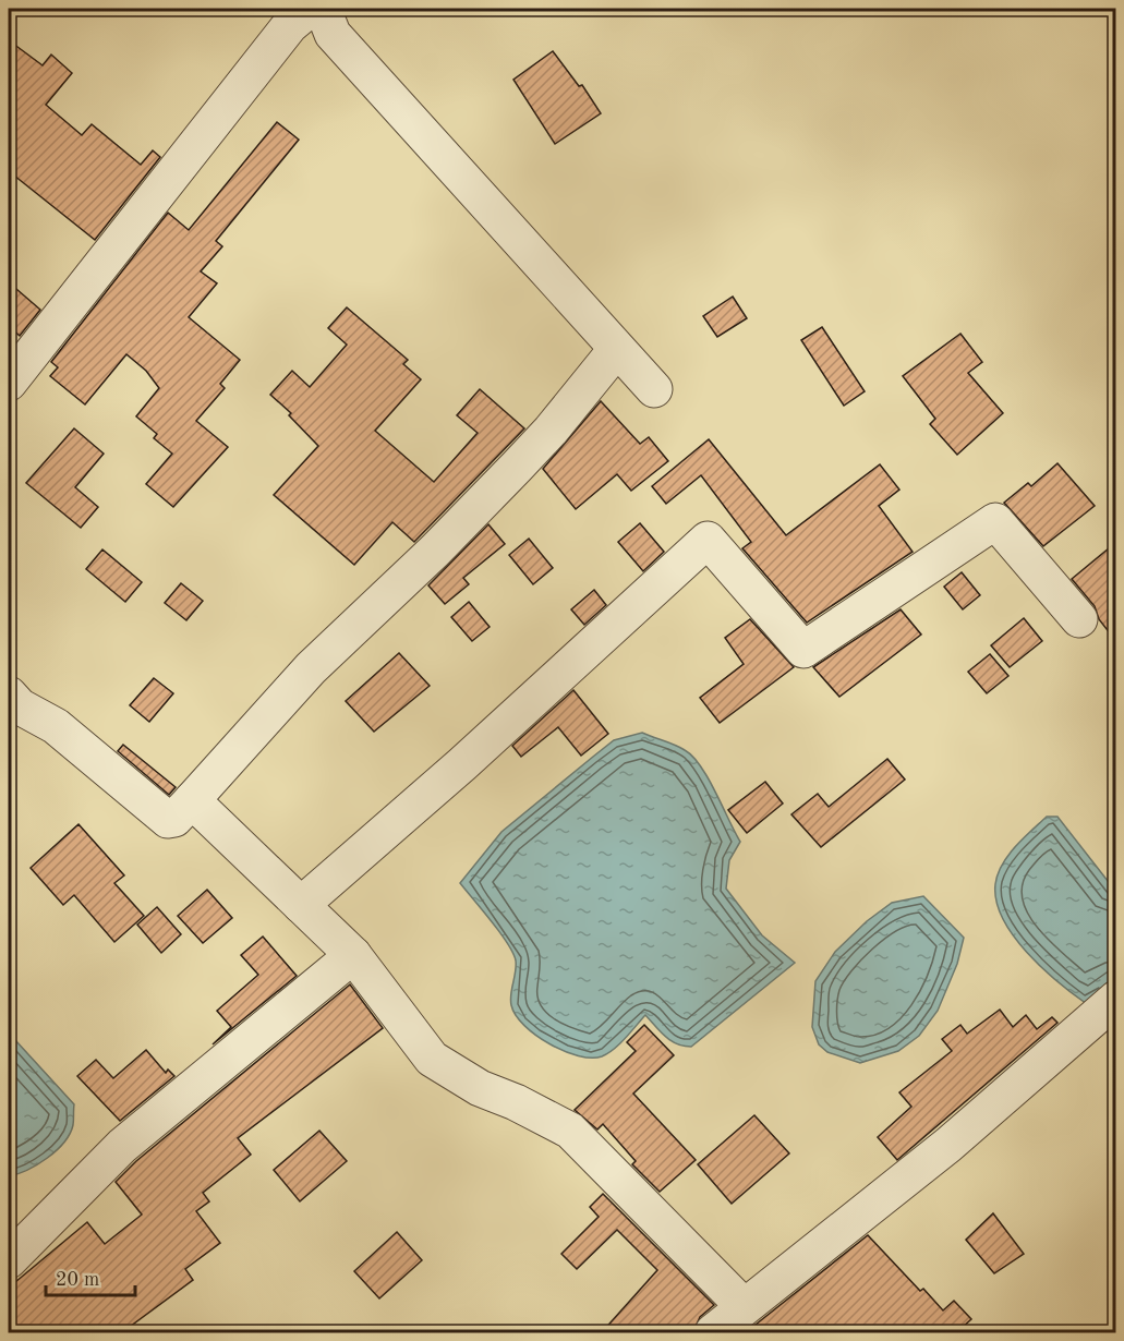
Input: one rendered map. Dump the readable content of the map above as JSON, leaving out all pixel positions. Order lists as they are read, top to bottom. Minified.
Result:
{"scale_bar":"20 m"}
